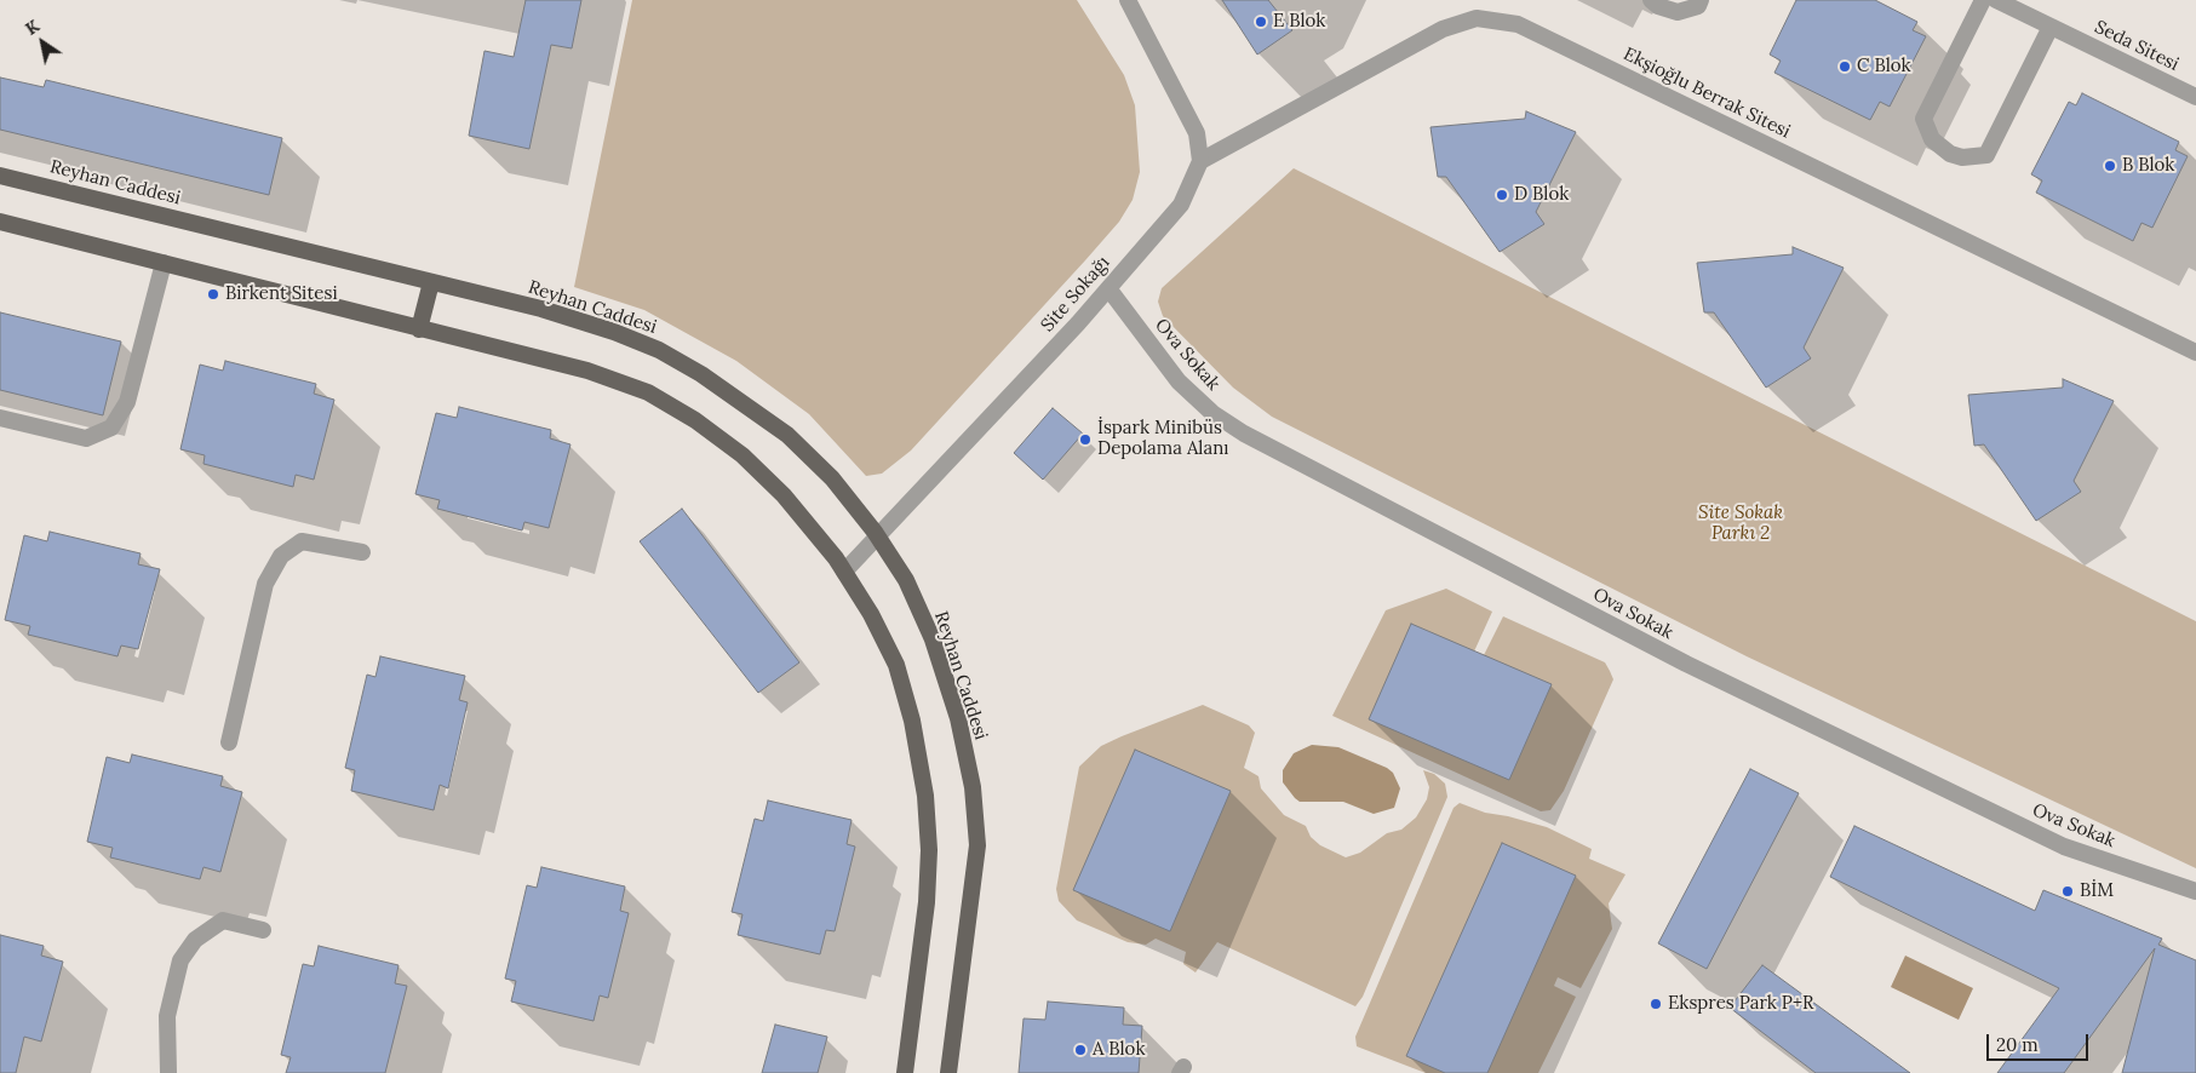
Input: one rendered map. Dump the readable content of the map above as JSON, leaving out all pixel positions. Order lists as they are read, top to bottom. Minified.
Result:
{"streets":{"main road":["Reyhan Caddesi"],"street":["Seda Sitesi","Ekşioğlu Berrak Sitesi","Site Sokağı","Ova Sokak"]},"crossings":[["Ekşioğlu Berrak Sitesi","Site Sokağı"],["Reyhan Caddesi","Site Sokağı"],["Site Sokağı","Ova Sokak"]],"parks":["Site Sokak Parkı 2"],"places":["E Blok","C Blok","B Blok","D Blok","Birkent Sitesi","İspark Minibüs Depolama Alanı","BİM","Ekspres Park P+R","A Blok"],"scale_bar":"20 m","north":"top left"}
